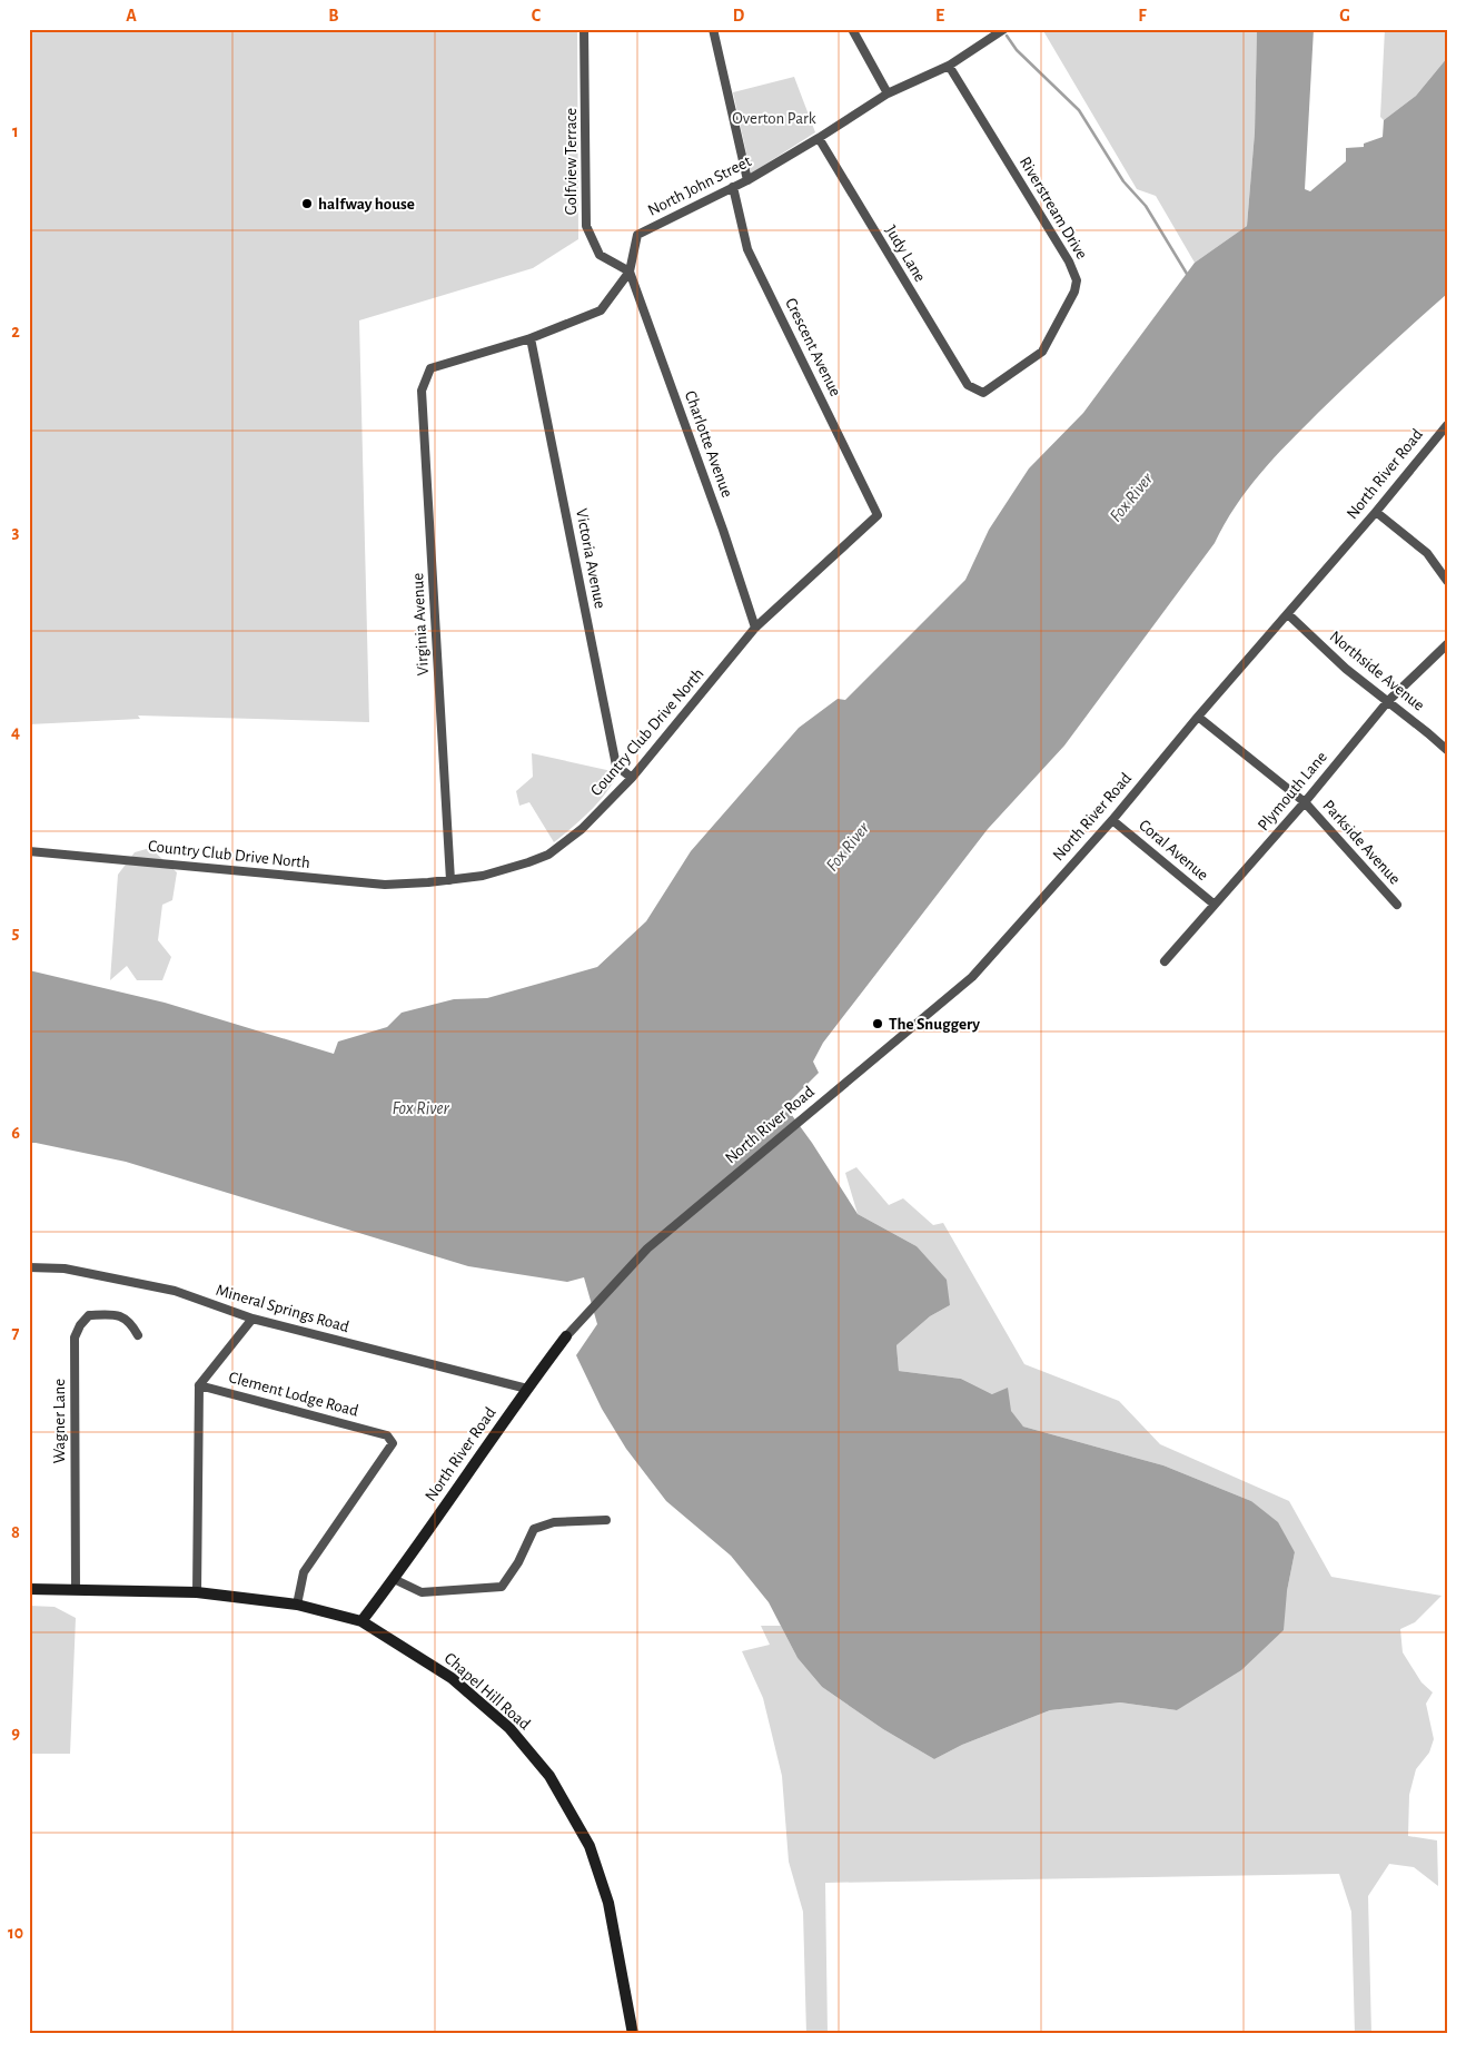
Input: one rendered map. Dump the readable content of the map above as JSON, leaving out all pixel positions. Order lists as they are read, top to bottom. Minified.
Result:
{"streets":{"street":["Golfview Terrace","North John Street","Riverstream Drive","Judy Lane","Crescent Avenue","Charlotte Avenue","North River Road","Victoria Avenue","Virginia Avenue","Northside Avenue","Country Club Drive North","Plymouth Lane","Parkside Avenue","Coral Avenue","Mineral Springs Road","Clement Lodge Road","Wagner Lane","Chapel Hill Road"]},"crossings":[["Golfview Terrace","North John Street"],["Golfview Terrace","Charlotte Avenue"],["North John Street","Riverstream Drive"],["North John Street","Judy Lane"],["North John Street","Crescent Avenue"],["North John Street","Charlotte Avenue"],["North John Street","Victoria Avenue"],["North John Street","Virginia Avenue"],["Riverstream Drive","Judy Lane"],["Crescent Avenue","Country Club Drive North"],["Charlotte Avenue","Country Club Drive North"],["North River Road","Northside Avenue"],["North River Road","Parkside Avenue"],["North River Road","Coral Avenue"],["North River Road","Mineral Springs Road"],["North River Road","Chapel Hill Road"],["Victoria Avenue","Country Club Drive North"],["Virginia Avenue","Country Club Drive North"],["Northside Avenue","Plymouth Lane"],["Plymouth Lane","Parkside Avenue"],["Plymouth Lane","Coral Avenue"]],"water":["Fox River"],"parks":["Overton Park"],"places":["halfway house","The Snuggery"],"grid":{"columns":["A","B","C","D","E","F","G"],"rows":["1","2","3","4","5","6","7","8","9","10"]}}
